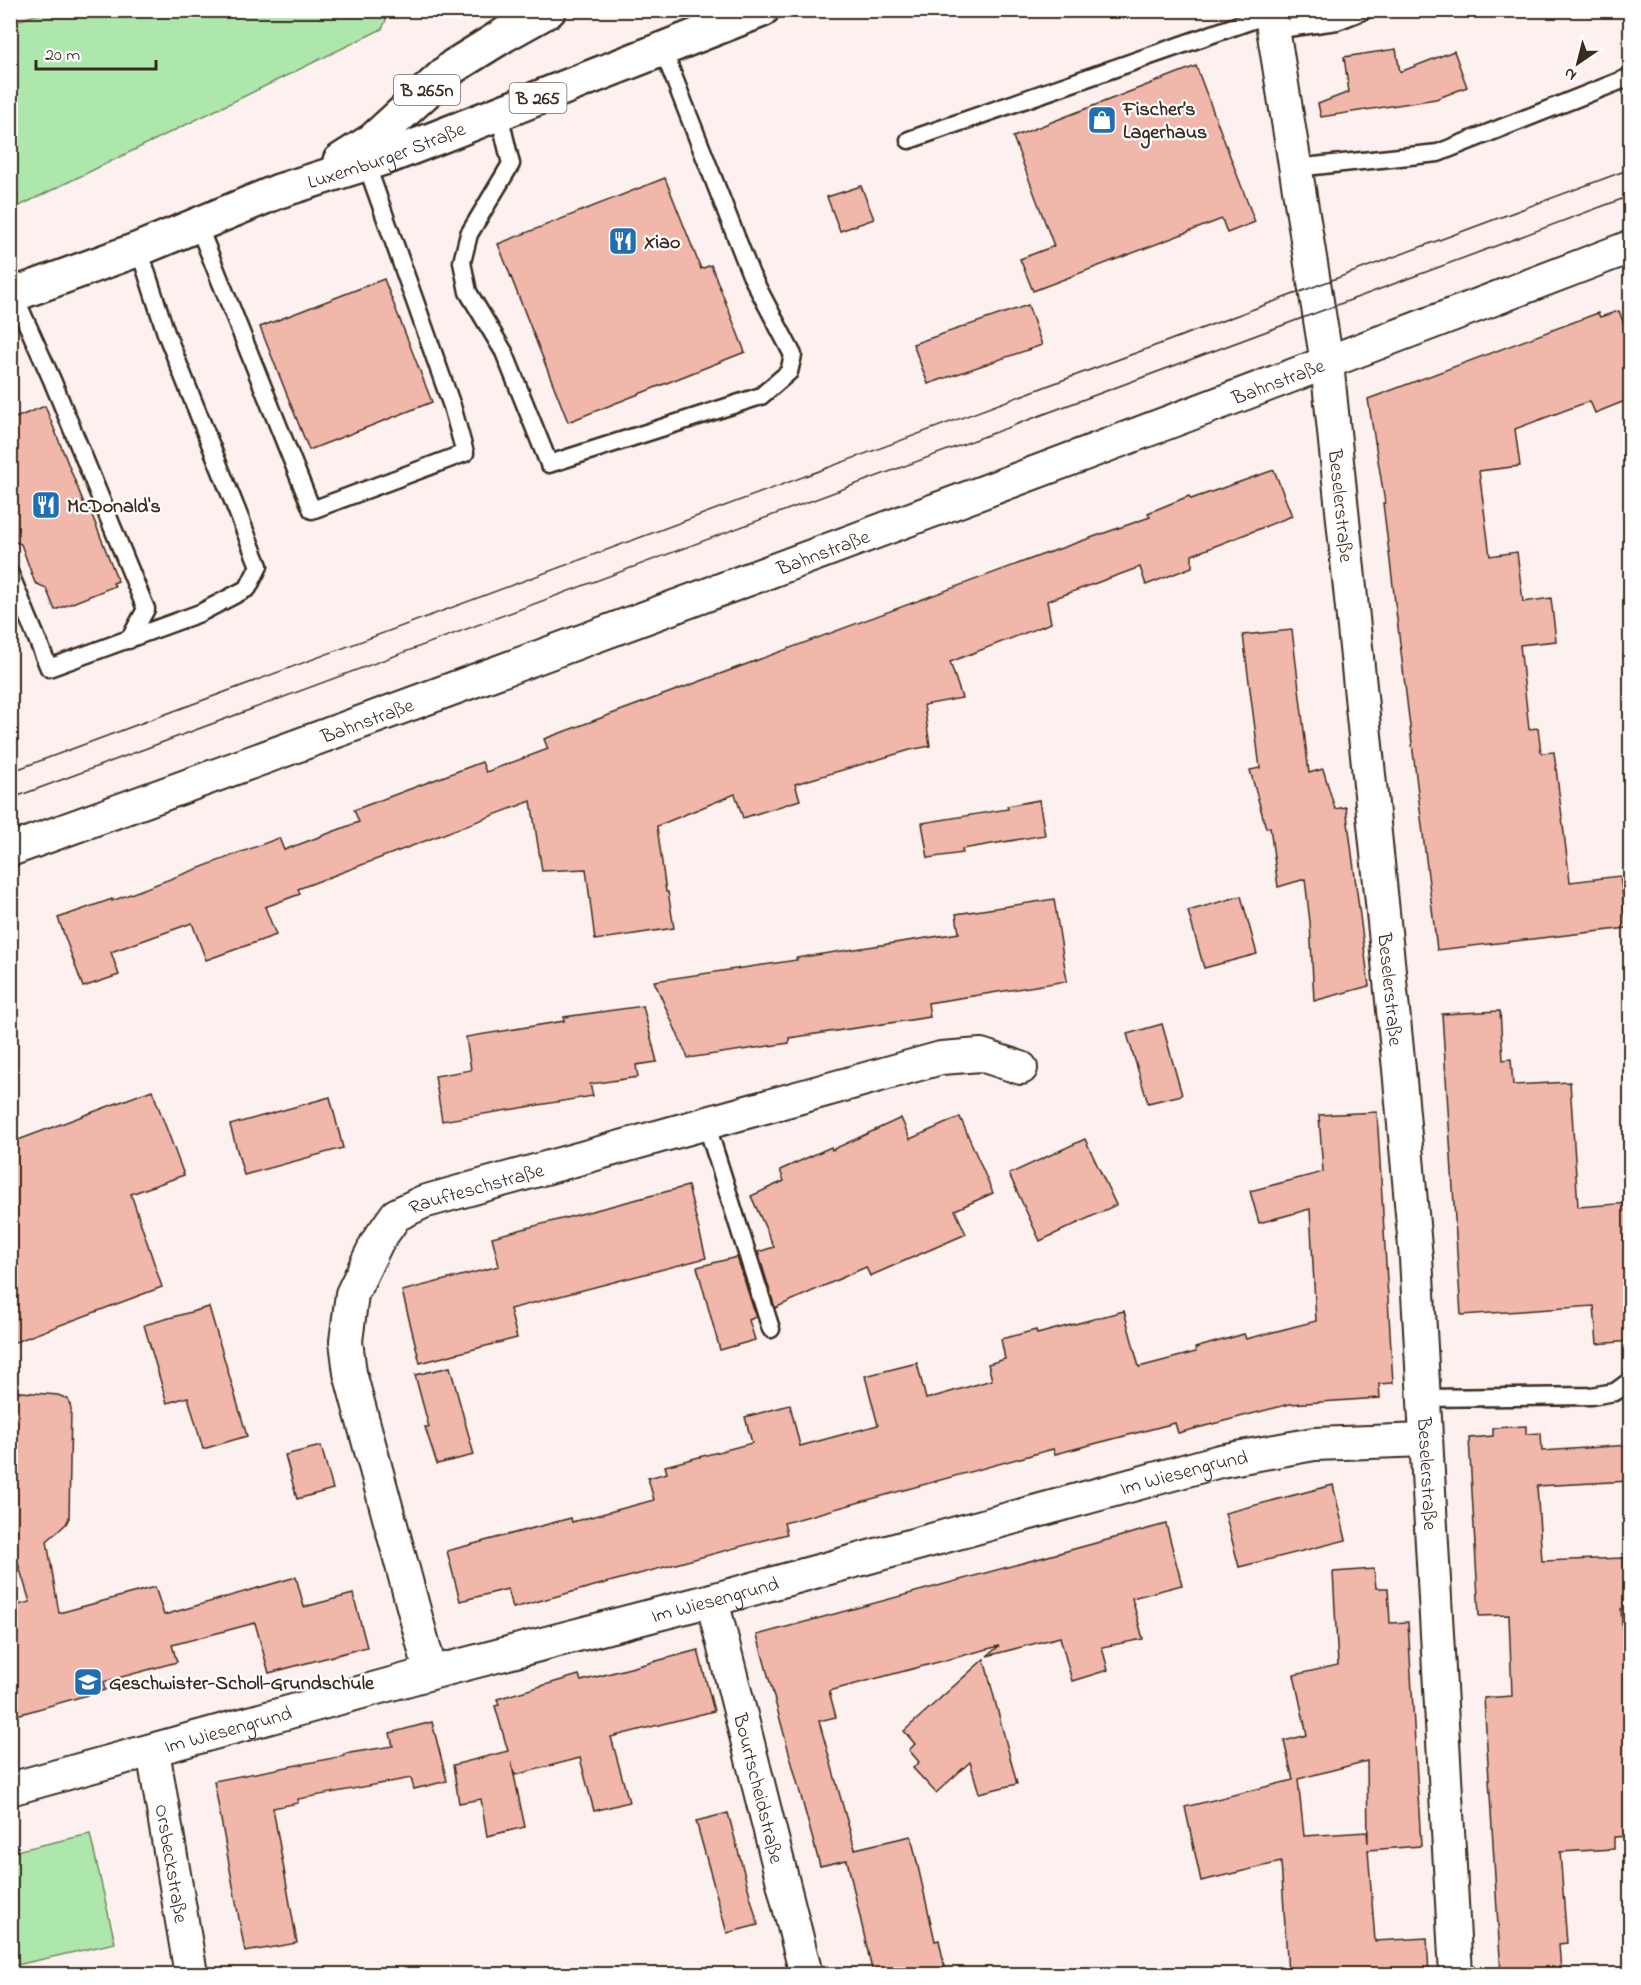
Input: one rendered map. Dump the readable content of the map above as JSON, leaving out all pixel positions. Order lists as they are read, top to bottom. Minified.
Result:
{"streets":{"main road":["B 265n","B 265","Luxemburger Straße"],"street":["Bahnstraße","Beselerstraße","Raufteschstraße","Im Wiesengrund","Bourtscheidstraße","Orsbeckstraße"]},"crossings":[["B 265n","Luxemburger Straße"],["Bahnstraße","Beselerstraße"],["Beselerstraße","Im Wiesengrund"],["Raufteschstraße","Im Wiesengrund"],["Im Wiesengrund","Bourtscheidstraße"],["Im Wiesengrund","Orsbeckstraße"]],"places":{"shop":["Fischer’s Lagerhaus"],"restaurant":["Xiao","McDonald's"],"school or university":["Geschwister-Scholl-Grundschule"]},"scale_bar":"20 m","north":"bottom left"}
